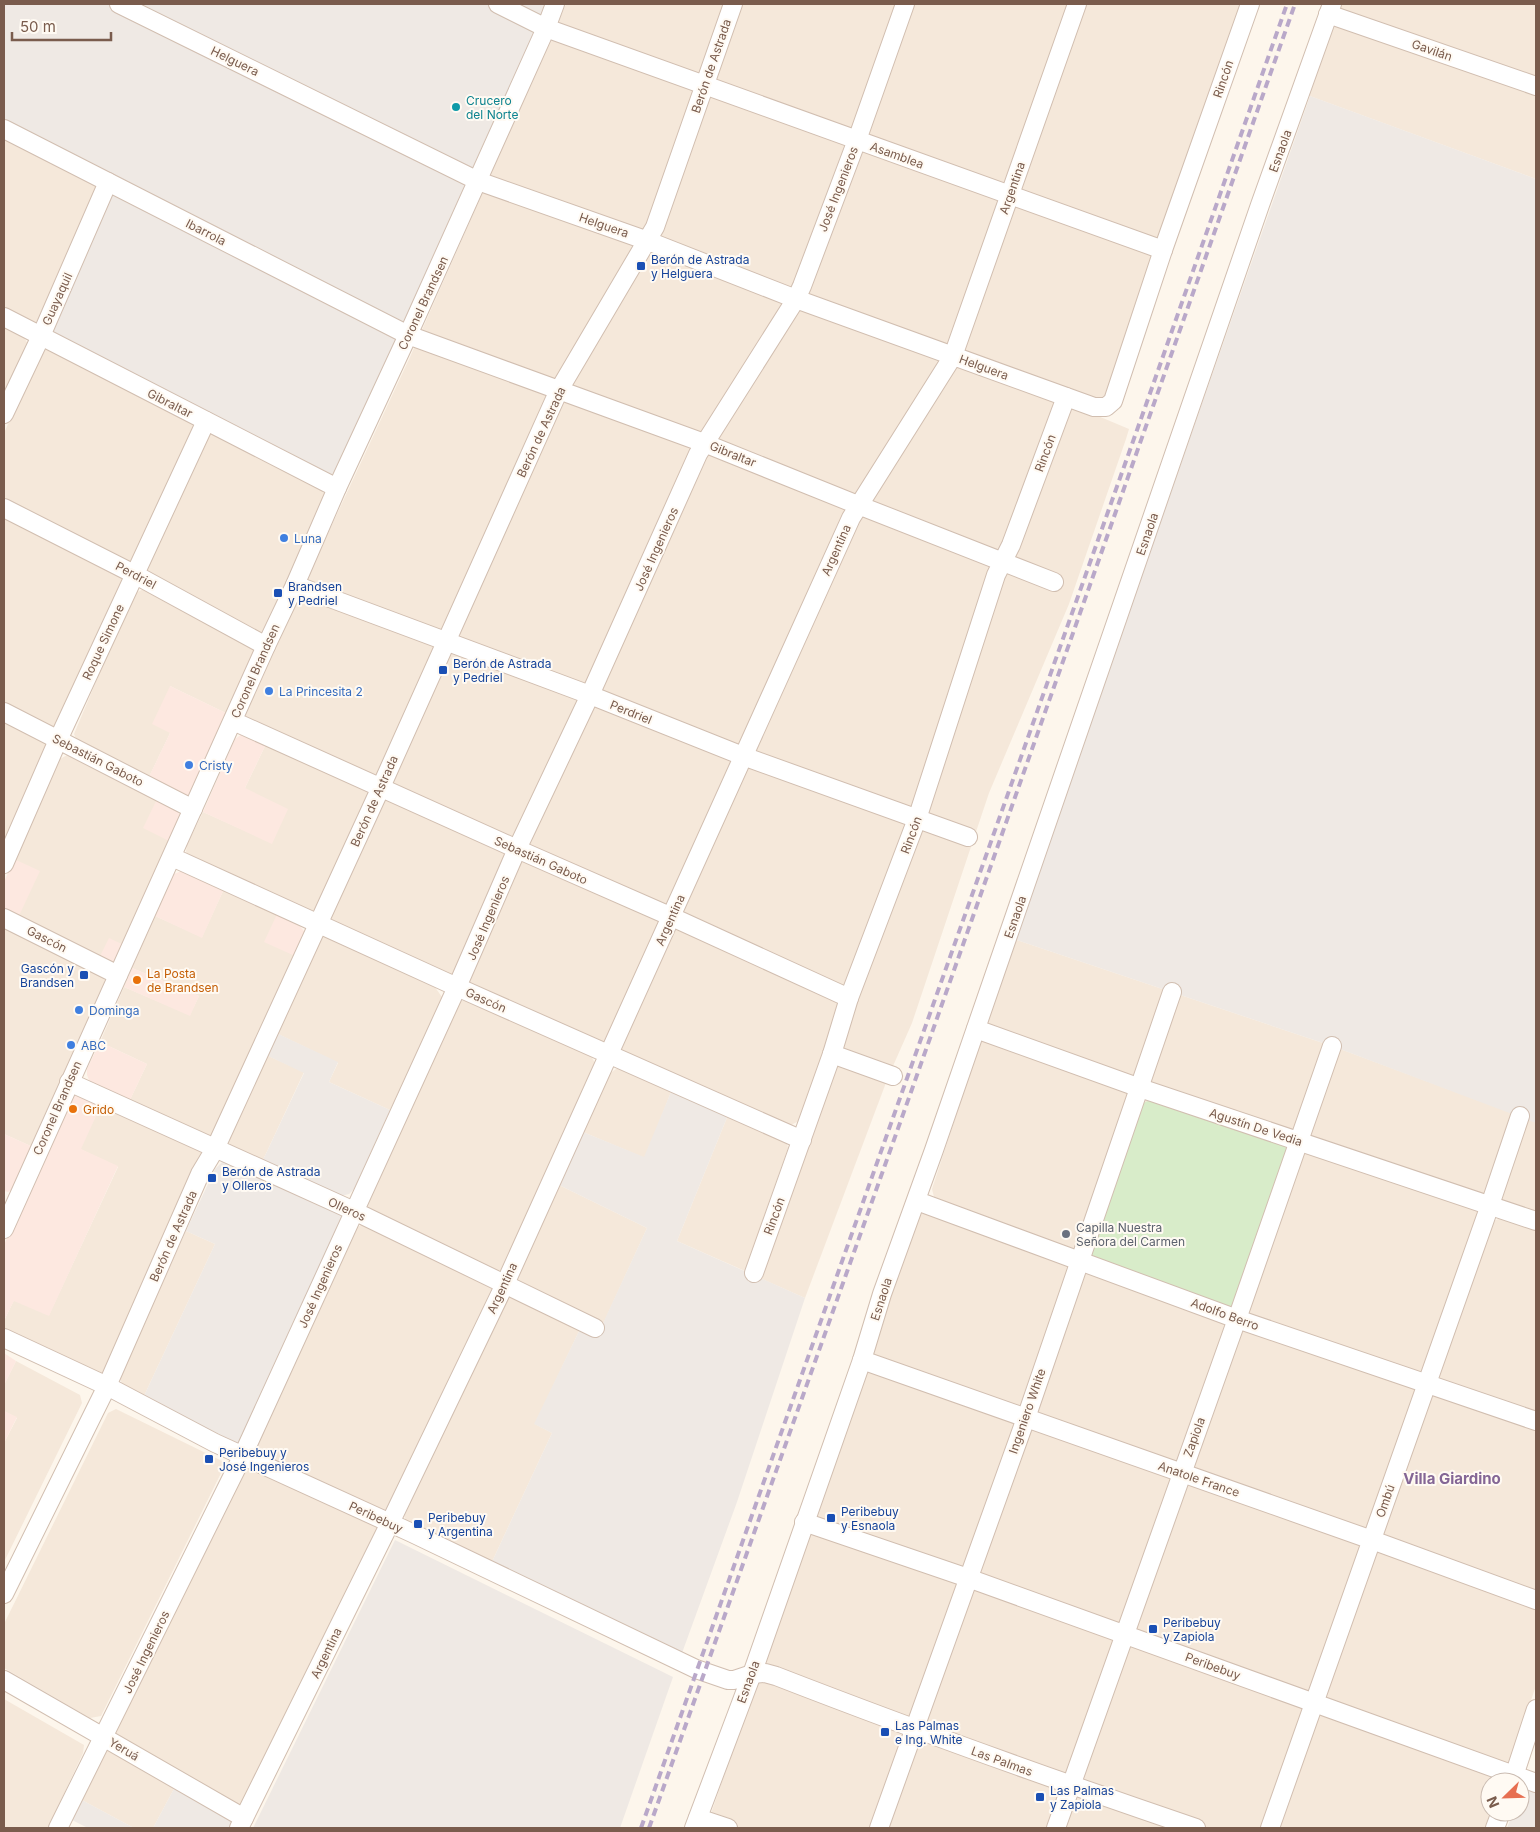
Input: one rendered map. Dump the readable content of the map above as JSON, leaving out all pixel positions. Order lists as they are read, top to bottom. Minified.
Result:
{"streets":{"street":["Gavilán","Helguera","Berón de Astrada","Rincón","Esnaola","Asamblea","Argentina","José Ingenieros","Ibarrola","Guayaquil","Coronel Brandsen","Gibraltar","Perdriel","Roque Simone","Sebastián Gaboto","Gascón","Agustín De Vedia","Olleros","Adolfo Berro","Ingeniero White","Zapiola","Anatole France","Ombú","Peribebuy","Yeruá","Las Palmas"]},"crossings":[["Gavilán","Esnaola"],["Helguera","Berón de Astrada"],["Helguera","Rincón"],["Helguera","Argentina"],["Helguera","José Ingenieros"],["Helguera","Coronel Brandsen"],["Berón de Astrada","Asamblea"],["Berón de Astrada","Gibraltar"],["Berón de Astrada","Perdriel"],["Berón de Astrada","Sebastián Gaboto"],["Berón de Astrada","Gascón"],["Berón de Astrada","Olleros"],["Berón de Astrada","Peribebuy"],["Rincón","Asamblea"],["Rincón","Gibraltar"],["Rincón","Perdriel"],["Rincón","Sebastián Gaboto"],["Rincón","Gascón"],["Esnaola","Agustín De Vedia"],["Esnaola","Adolfo Berro"],["Esnaola","Anatole France"],["Esnaola","Peribebuy"],["Esnaola","Las Palmas"],["Asamblea","Argentina"],["Asamblea","José Ingenieros"],["Asamblea","Coronel Brandsen"],["Argentina","Gibraltar"],["Argentina","Perdriel"],["Argentina","Sebastián Gaboto"],["Argentina","Gascón"],["Argentina","Olleros"],["Argentina","Peribebuy"],["Argentina","Yeruá"],["José Ingenieros","Gibraltar"],["José Ingenieros","Perdriel"],["José Ingenieros","Sebastián Gaboto"],["José Ingenieros","Gascón"],["José Ingenieros","Olleros"],["José Ingenieros","Peribebuy"],["José Ingenieros","Yeruá"],["Ibarrola","Guayaquil"],["Ibarrola","Coronel Brandsen"],["Ibarrola","Gibraltar"],["Guayaquil","Gibraltar"],["Coronel Brandsen","Gibraltar"],["Coronel Brandsen","Perdriel"],["Coronel Brandsen","Sebastián Gaboto"],["Coronel Brandsen","Gascón"],["Coronel Brandsen","Olleros"],["Gibraltar","Roque Simone"],["Perdriel","Roque Simone"],["Roque Simone","Sebastián Gaboto"],["Agustín De Vedia","Ingeniero White"],["Agustín De Vedia","Zapiola"],["Agustín De Vedia","Ombú"],["Adolfo Berro","Ingeniero White"],["Adolfo Berro","Zapiola"],["Adolfo Berro","Ombú"],["Ingeniero White","Anatole France"],["Ingeniero White","Peribebuy"],["Ingeniero White","Las Palmas"],["Zapiola","Anatole France"],["Zapiola","Peribebuy"],["Zapiola","Las Palmas"],["Anatole France","Ombú"],["Ombú","Peribebuy"],["Peribebuy","Las Palmas"]],"districts":["Villa Giardino"],"places":{"other":["Crucero del Norte","Luna","La Princesita 2","Cristy","La Posta de Brandsen","Dominga","ABC","Grido","Capilla Nuestra Señora del Carmen"],"transit":["Berón de Astrada y Helguera","Brandsen y Pedriel","Berón de Astrada y Pedriel","Gascón y Brandsen","Berón de Astrada y Olleros","Peribebuy y José Ingenieros","Peribebuy y Esnaola","Peribebuy y Argentina","Peribebuy y Zapiola","Las Palmas e Ing. White","Las Palmas y Zapiola"]},"scale_bar":"50 m","north":"bottom left"}
